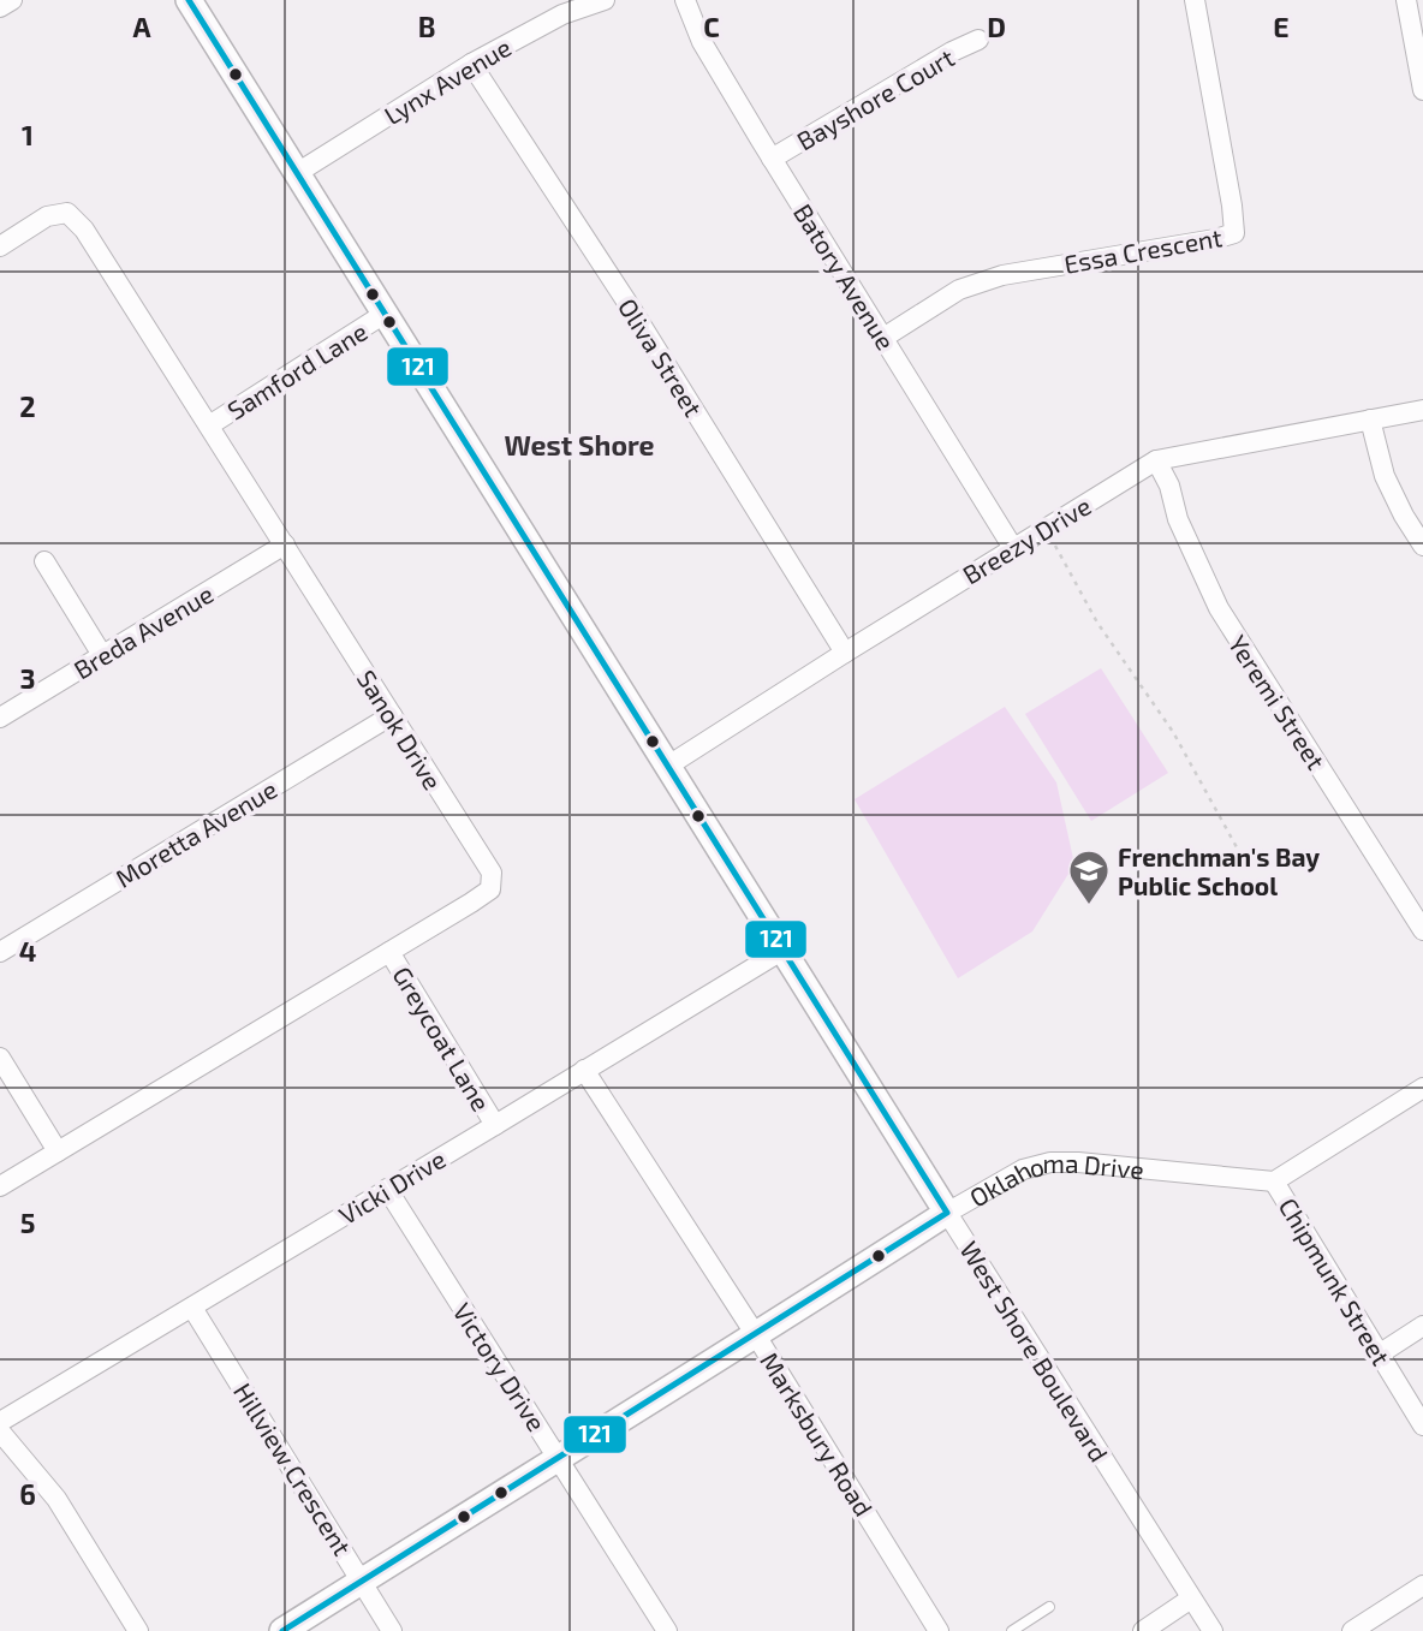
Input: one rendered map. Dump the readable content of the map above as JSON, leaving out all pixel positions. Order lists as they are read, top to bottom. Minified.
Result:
{"streets":{"street":["Lynx Avenue","Bayshore Court","Essa Crescent","Batory Avenue","Oliva Street","Samford Lane","Breezy Drive","Breda Avenue","Yeremi Street","Sanok Drive","Moretta Avenue","Greycoat Lane","Vicki Drive","Oklahoma Drive","Chipmunk Street","West Shore Boulevard","Victory Drive","Marksbury Road","Hillview Crescent"]},"crossings":[["Lynx Avenue","Oliva Street"],["Lynx Avenue","West Shore Boulevard"],["Bayshore Court","Batory Avenue"],["Essa Crescent","Batory Avenue"],["Batory Avenue","Breezy Drive"],["Oliva Street","Breezy Drive"],["Samford Lane","Sanok Drive"],["Samford Lane","West Shore Boulevard"],["Breezy Drive","Yeremi Street"],["Breezy Drive","West Shore Boulevard"],["Breda Avenue","Sanok Drive"],["Sanok Drive","Moretta Avenue"],["Sanok Drive","Greycoat Lane"],["Greycoat Lane","Vicki Drive"],["Vicki Drive","West Shore Boulevard"],["Vicki Drive","Victory Drive"],["Vicki Drive","Marksbury Road"],["Vicki Drive","Hillview Crescent"],["Oklahoma Drive","Chipmunk Street"],["Oklahoma Drive","West Shore Boulevard"],["Oklahoma Drive","Victory Drive"],["Oklahoma Drive","Marksbury Road"],["Oklahoma Drive","Hillview Crescent"]],"districts":["West Shore"],"places":{"school or university":["Frenchman's Bay Public School"]},"lines":["transit line 121"],"grid":{"columns":["A","B","C","D","E"],"rows":["1","2","3","4","5","6"]}}
